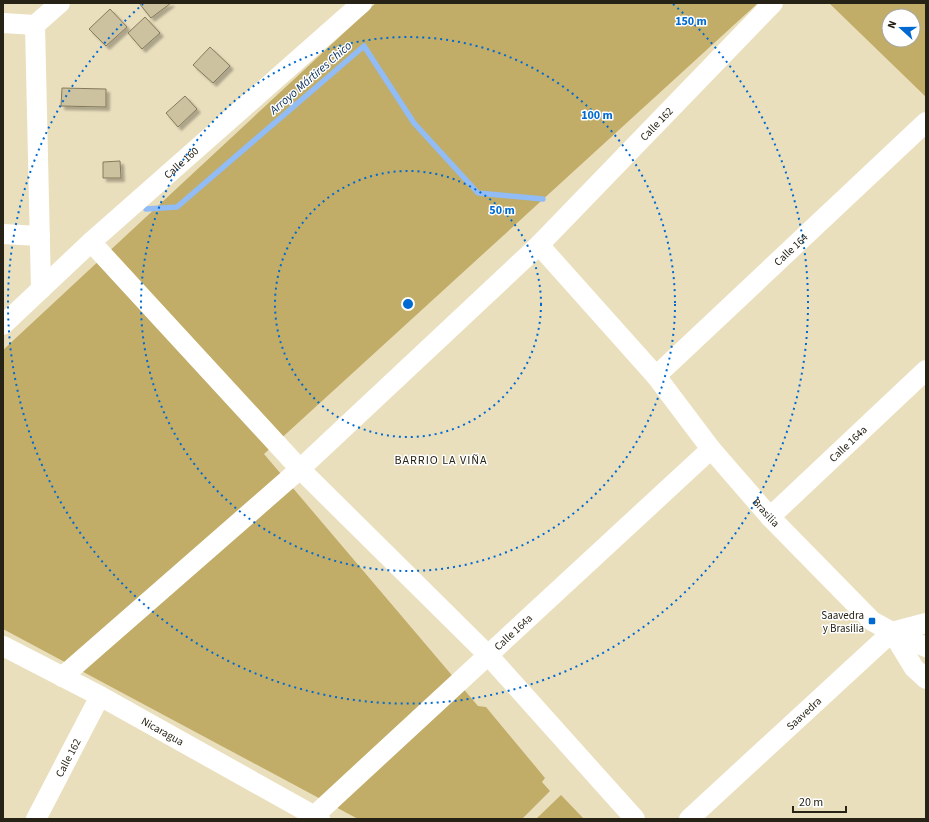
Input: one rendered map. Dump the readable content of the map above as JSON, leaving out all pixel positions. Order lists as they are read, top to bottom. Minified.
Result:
{"streets":{"street":["Calle 162","Calle 160","Calle 164","Calle 164a","Brasilia","Saavedra","Nicaragua"]},"crossings":[["Calle 162","Brasilia"],["Calle 162","Nicaragua"],["Calle 164","Brasilia"],["Calle 164a","Brasilia"],["Calle 164a","Nicaragua"],["Brasilia","Saavedra"]],"districts":["BARRIO LA VIÑA"],"water":["Arroyo Mártires Chico"],"places":{"transit":["Saavedra y Brasilia"]},"scale_bar":"20 m","north":"left","rings":["150 m","100 m","50 m"]}
